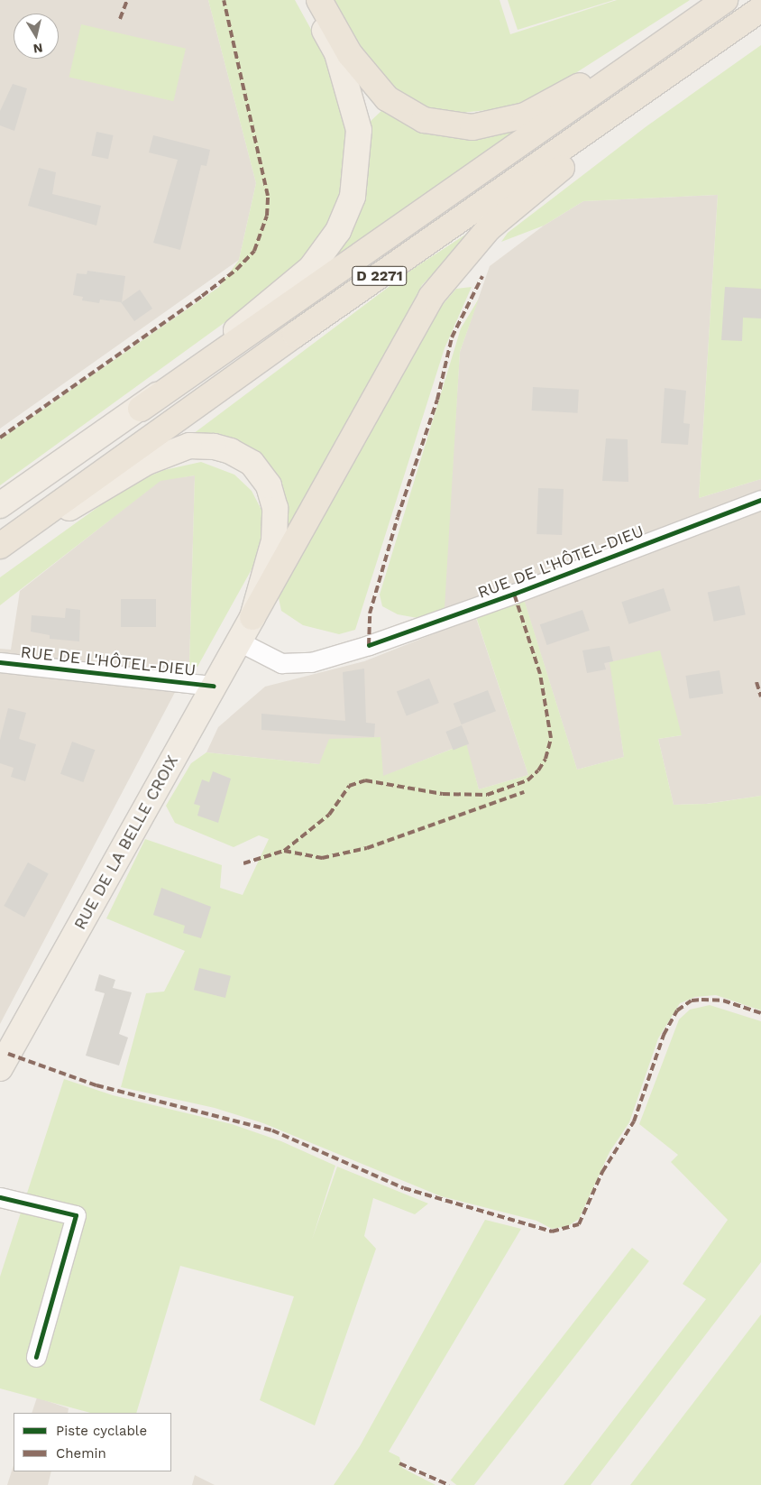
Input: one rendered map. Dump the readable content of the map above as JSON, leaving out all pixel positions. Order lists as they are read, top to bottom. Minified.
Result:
{"streets":{"highway":["D 2271"],"main road":["RUE DE LA BELLE CROIX"],"street":["RUE DE L'HÔTEL-DIEU"]},"crossings":[["D 2271","RUE DE LA BELLE CROIX"],["RUE DE L'HÔTEL-DIEU","RUE DE LA BELLE CROIX"]],"legend":["Piste cyclable","Chemin"],"north":"bottom"}
